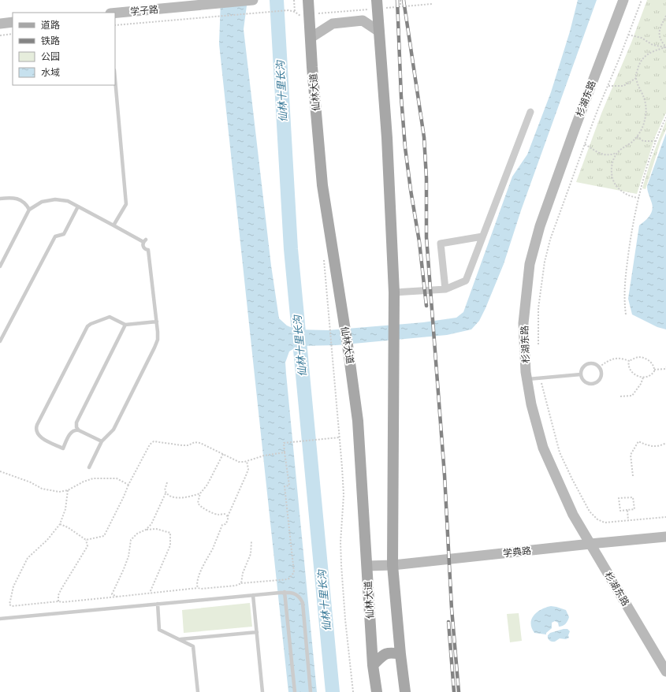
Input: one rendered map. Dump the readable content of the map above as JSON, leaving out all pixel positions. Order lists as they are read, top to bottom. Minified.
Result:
{"streets":{"main road":["仙林大道"],"street":["学子路","杉湖东路","学典路"]},"crossings":[["仙林大道","学典路"],["杉湖东路","学典路"]],"water":["仙林十里长沟"],"legend":["道路","铁路","公园","水域"]}
